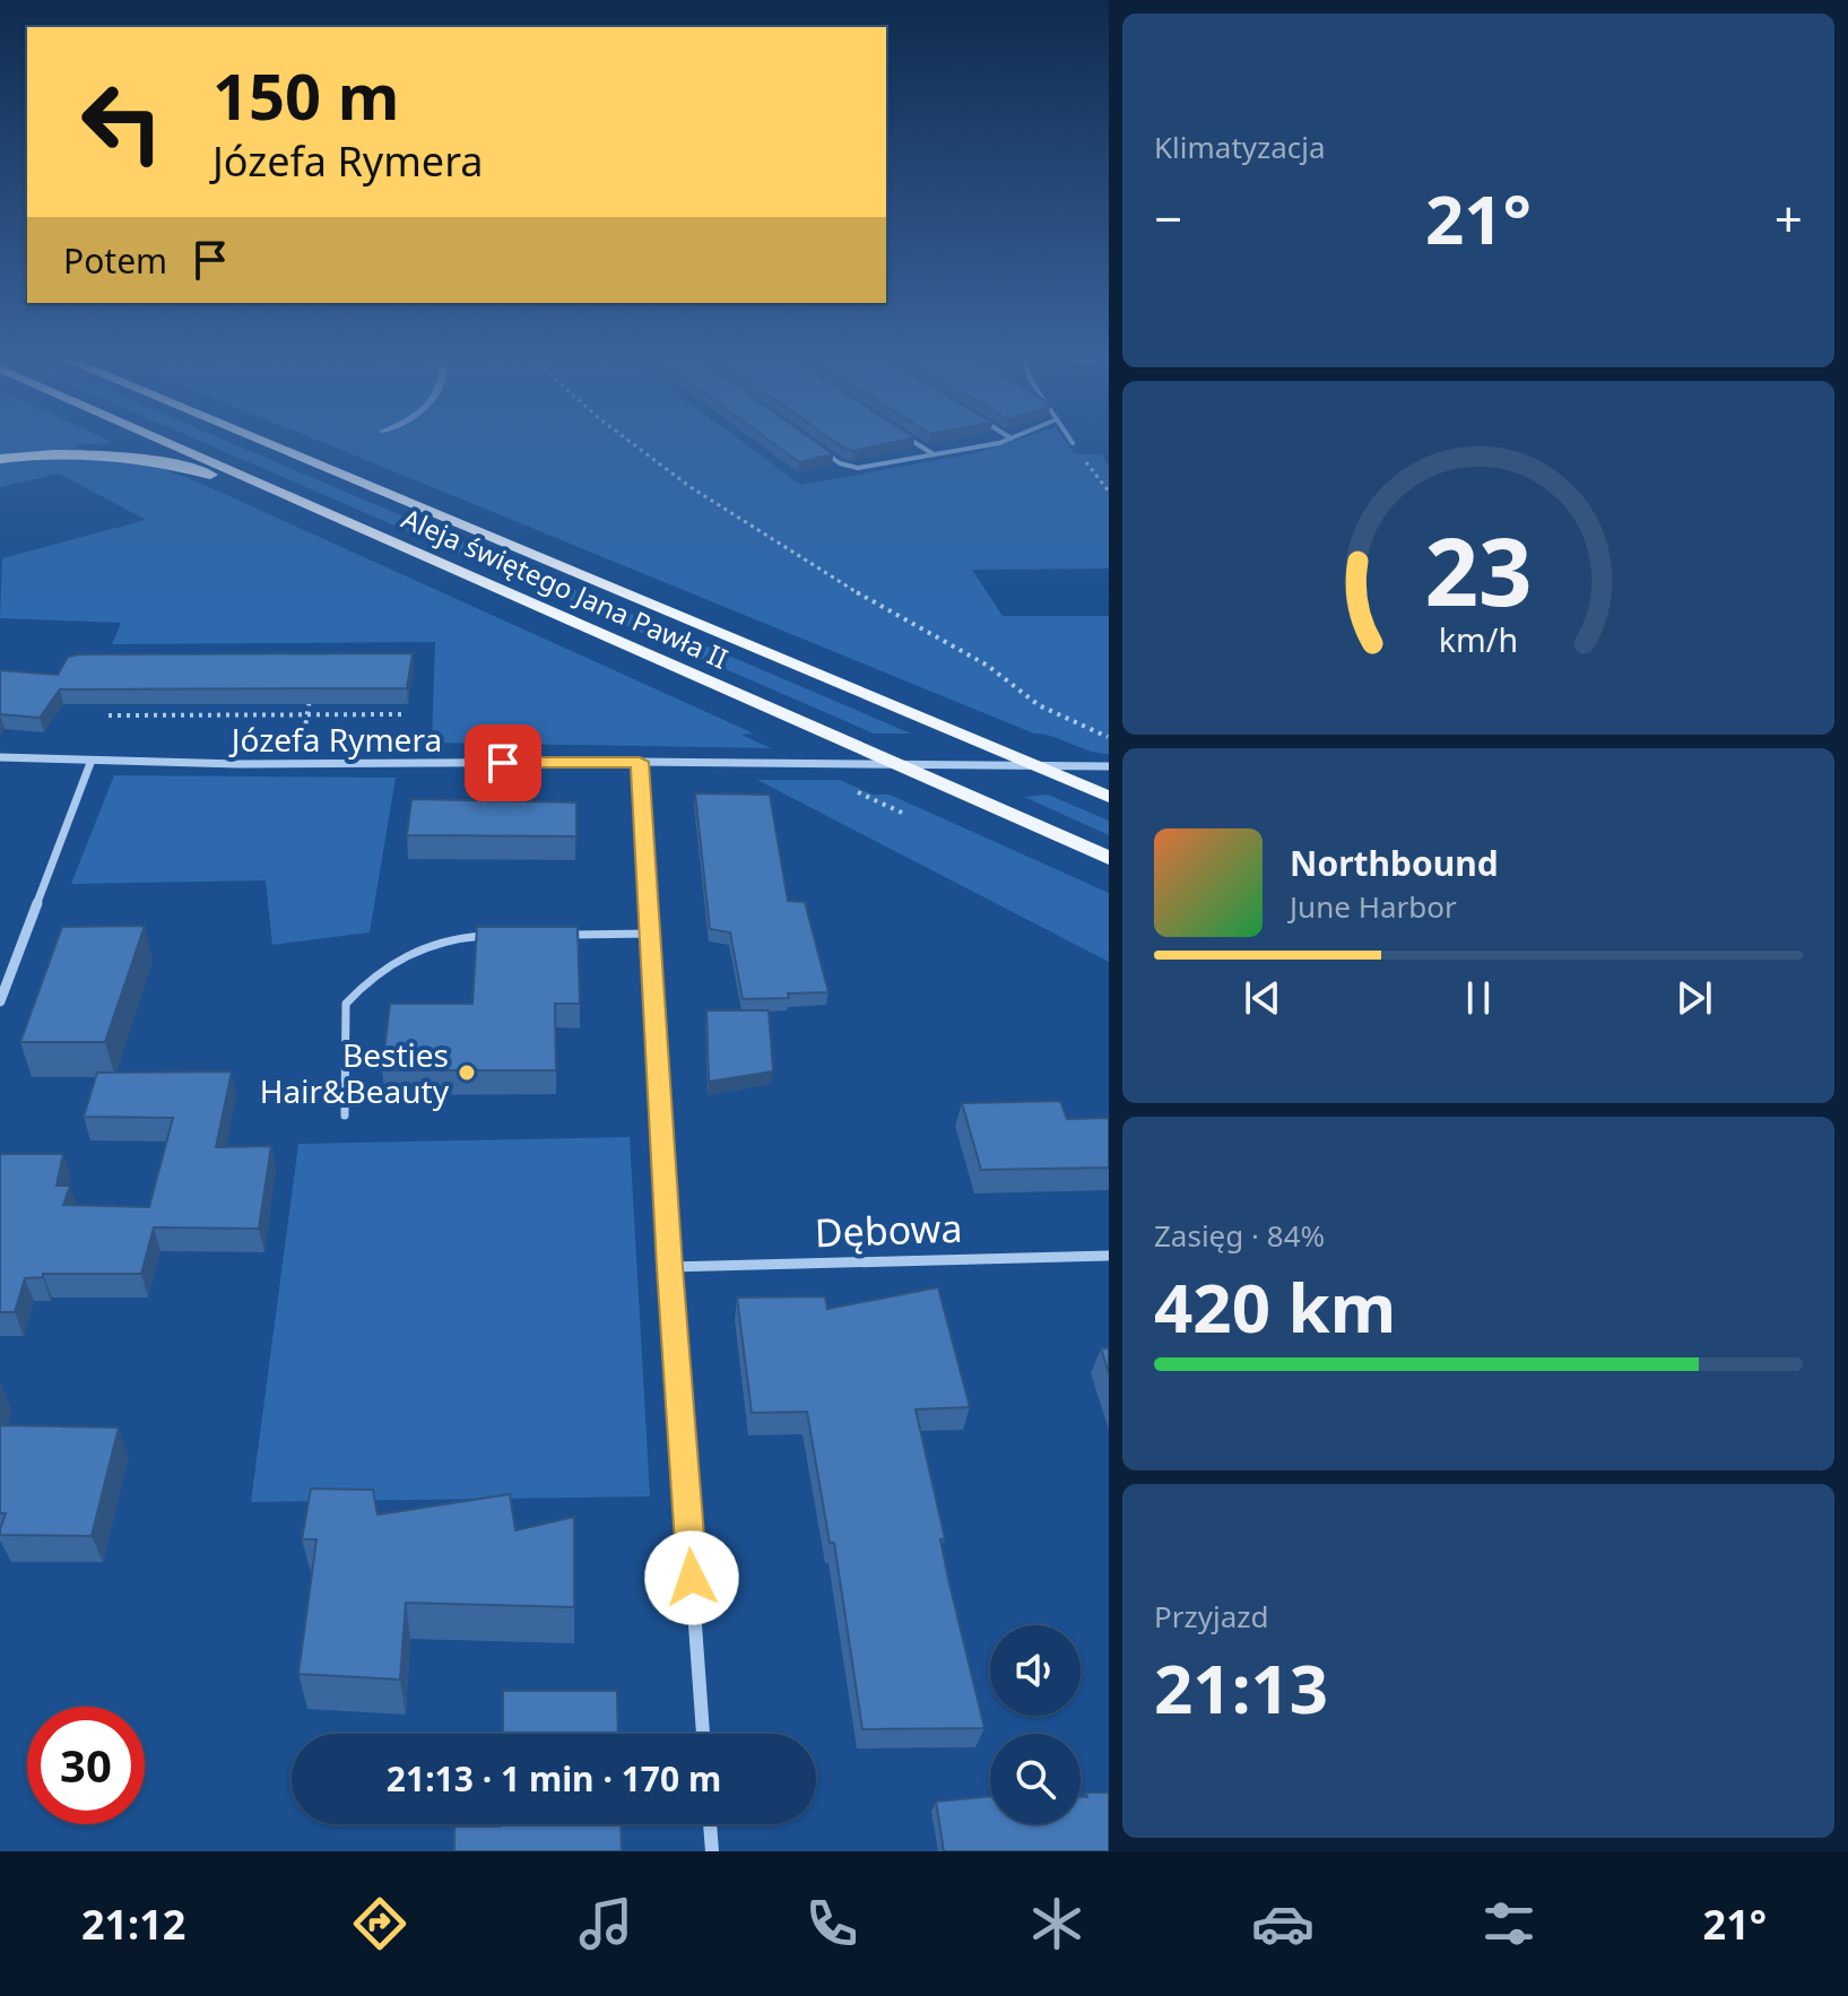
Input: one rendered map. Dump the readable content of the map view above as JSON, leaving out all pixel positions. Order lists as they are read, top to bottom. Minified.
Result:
{"streets":{"main road":["Aleja świętego Jana Pawła II"],"street":["Józefa Rymera","Dębowa"]},"places":["Besties Hair&Beauty"],"page":{"tile":["Klimatyzacja",["Zasięg · 84%","420 km"],["Przyjazd","21:13"]],"turn":["150 m","Józefa Rymera"],"heat":["−","21°","+"],"then":"Potem","song":["Northbound","June Harbor"],"limit":"30","trip":"21:13 · 1 min · 170 m","tabs":["21:12","21°"],"gauge":["23","km/h"]}}
